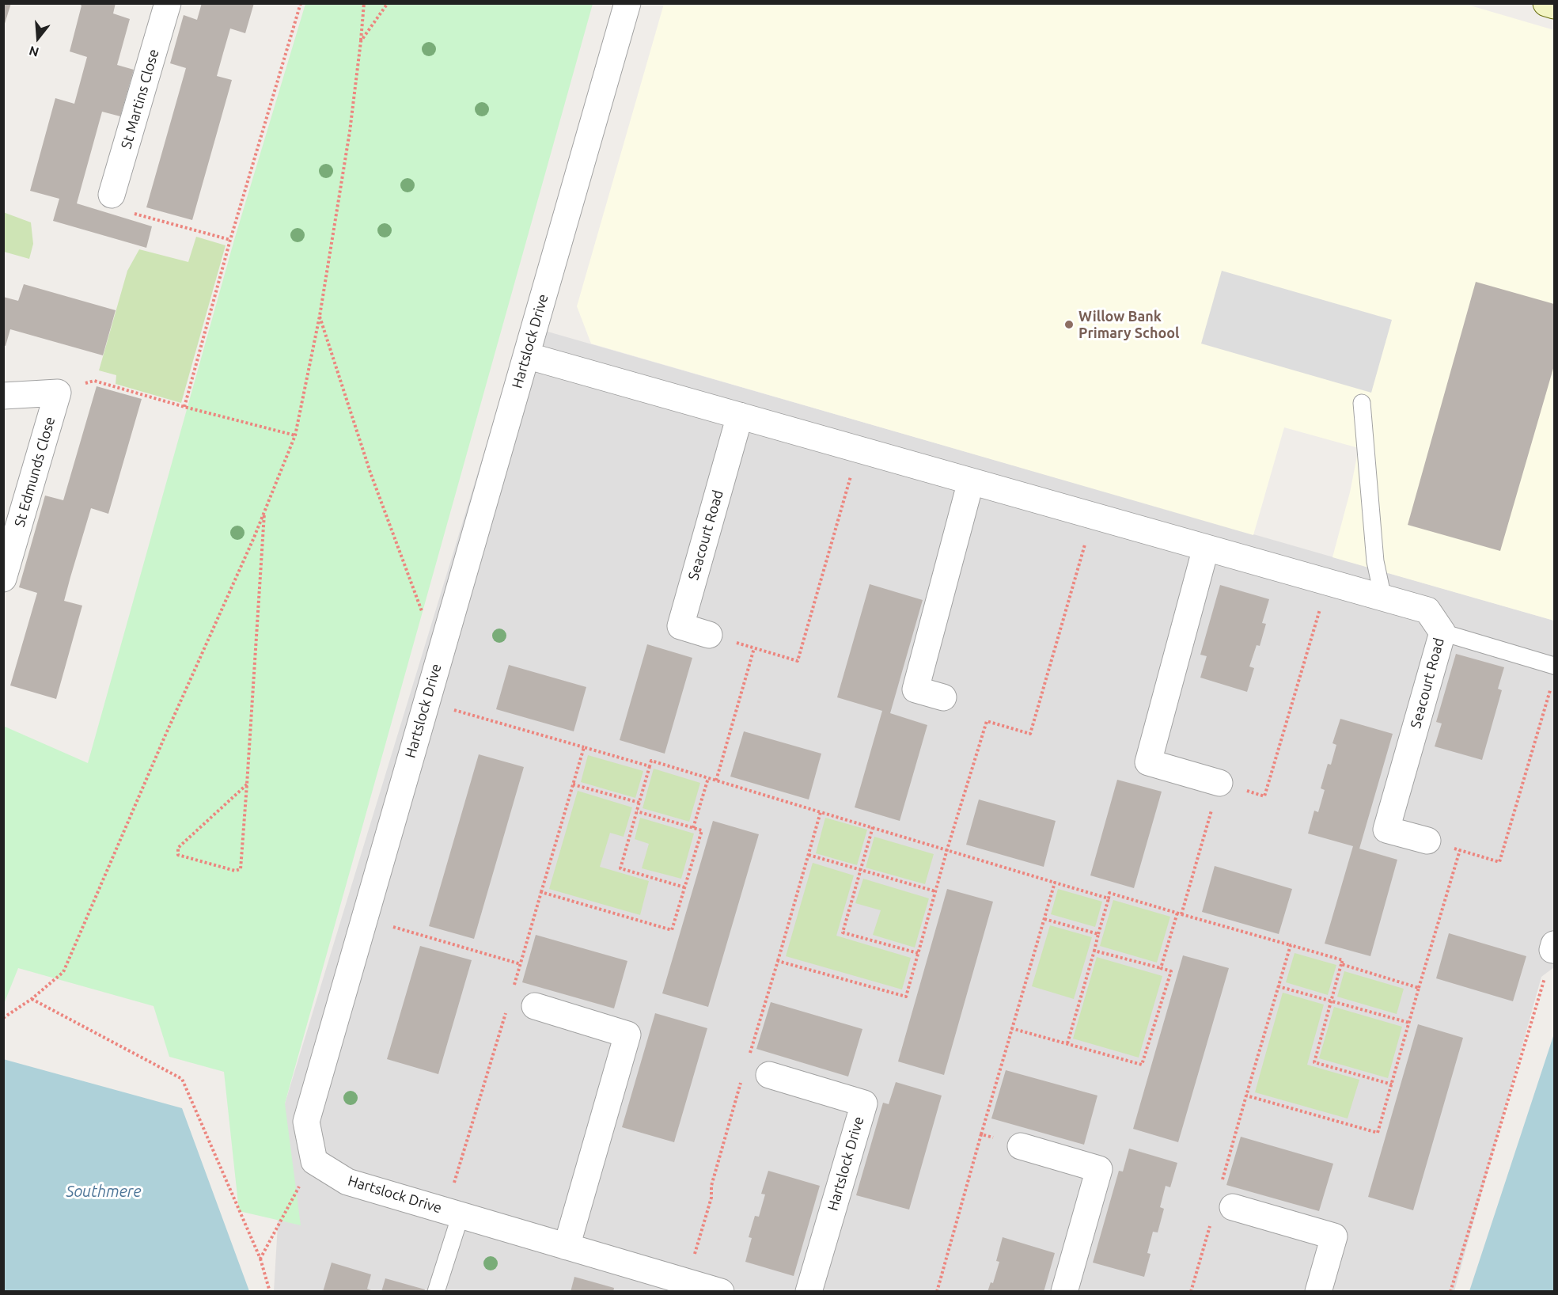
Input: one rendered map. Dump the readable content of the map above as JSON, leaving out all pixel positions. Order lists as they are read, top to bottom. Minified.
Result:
{"streets":{"street":["St Martins Close","Hartslock Drive","St Edmunds Close","Seacourt Road"]},"crossings":[["Hartslock Drive","Seacourt Road"]],"water":["Southmere"],"places":["Willow Bank Primary School"],"north":"bottom"}
